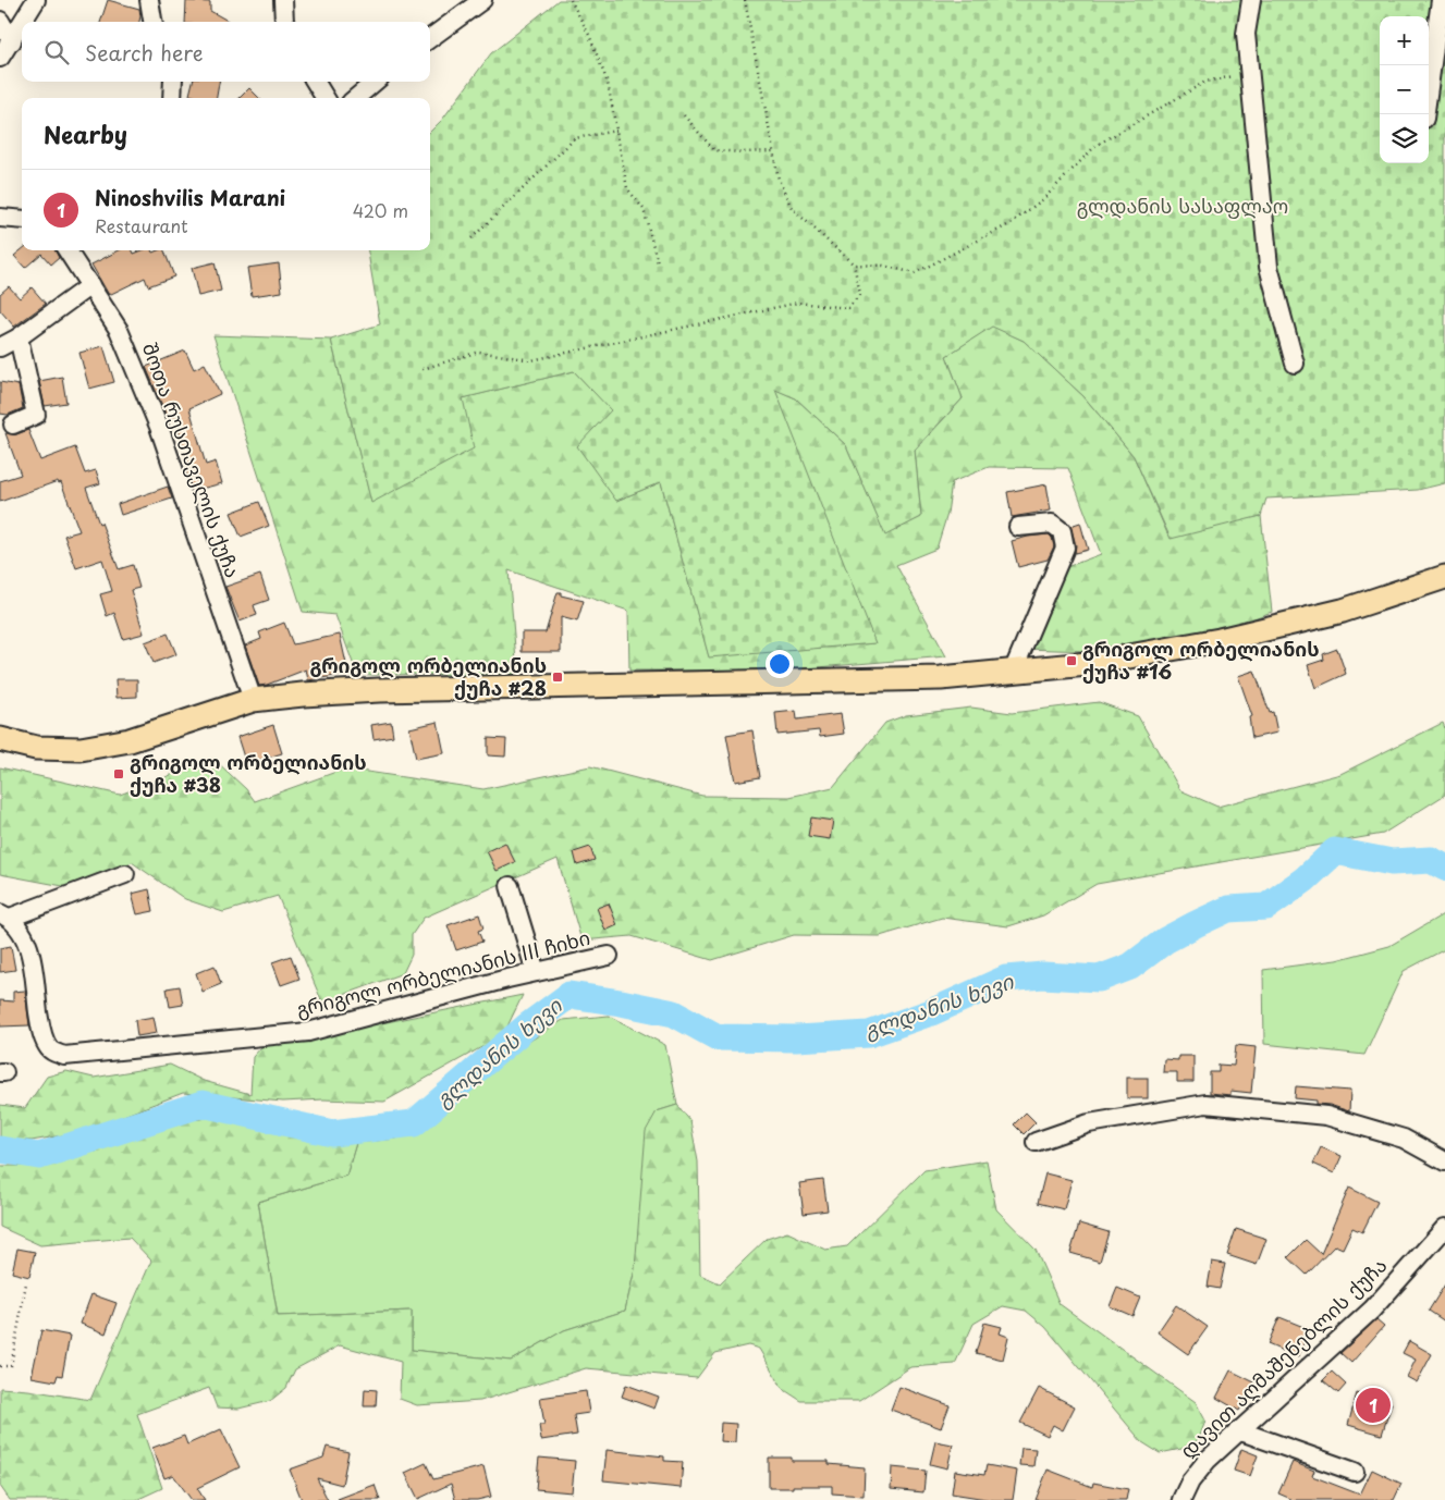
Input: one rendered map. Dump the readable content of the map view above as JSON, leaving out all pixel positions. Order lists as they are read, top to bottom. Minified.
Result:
{"streets":{"street":["შოთა რუსთაველის ქუჩა","გრიგოლ ორბელიანის III ჩიხი","დავით აღმაშენებლის ქუჩა"]},"water":["გლდანის ხევი"],"parks":["გლდანის სასაფლაო"],"places":{"transit":["გრიგოლ ორბელიანის ქუჩა #16","გრიგოლ ორბელიანის ქუჩა #28","გრიგოლ ორბელიანის ქუჩა #38"]},"page":{"map_buttons":["+","−"],"search":"Search here","heading":"Nearby","list":[{"mark":"1","name":"Ninoshvilis Marani","note":"Restaurant","value":"420 m"}],"pins":"1"}}
